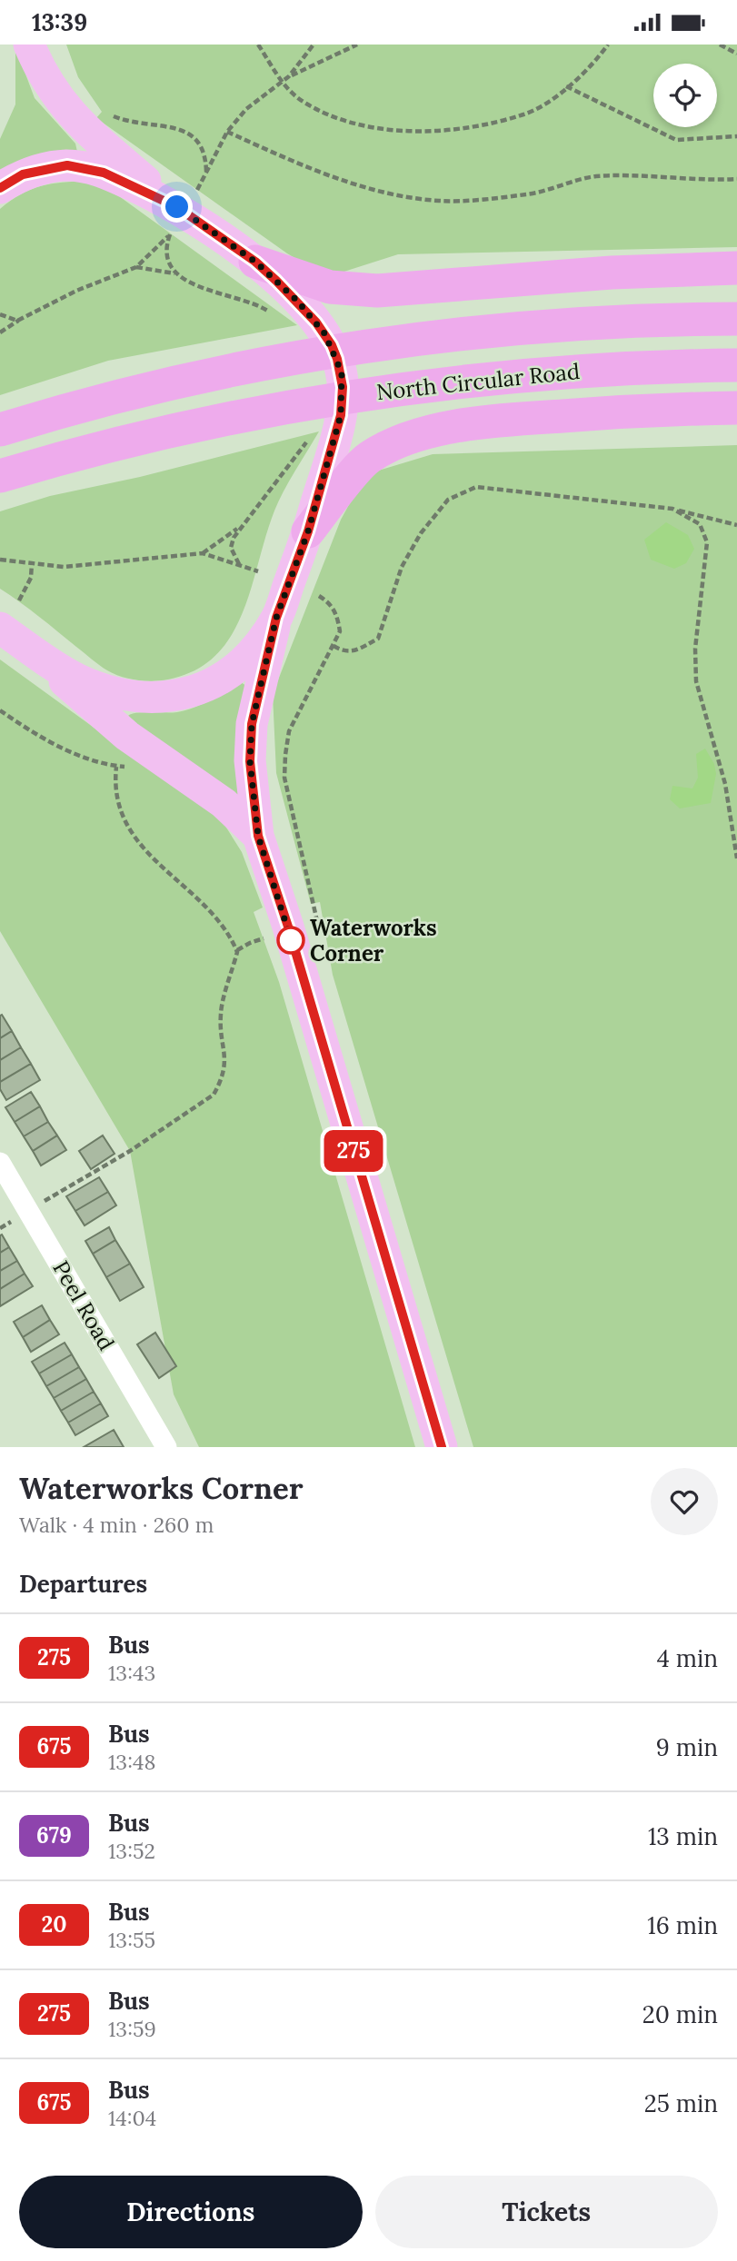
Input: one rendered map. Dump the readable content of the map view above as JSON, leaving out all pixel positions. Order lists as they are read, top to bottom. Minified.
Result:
{"streets":{"highway":["North Circular Road"],"street":["Peel Road"]},"places":["Waterworks Corner"],"lines":["bus line 275"],"page":{"status":"13:39","on_map":"275","heading":[["Waterworks Corner","Walk · 4 min · 260 m"],"Departures"],"list":[{"mark":"275","name":"Bus","note":"13:43","value":"4 min"},{"mark":"675","name":"Bus","note":"13:48","value":"9 min"},{"mark":"679","name":"Bus","note":"13:52","value":"13 min"},{"mark":"20","name":"Bus","note":"13:55","value":"16 min"},{"mark":"275","name":"Bus","note":"13:59","value":"20 min"},{"mark":"675","name":"Bus","note":"14:04","value":"25 min"}],"buttons":["Directions","Tickets"]}}
